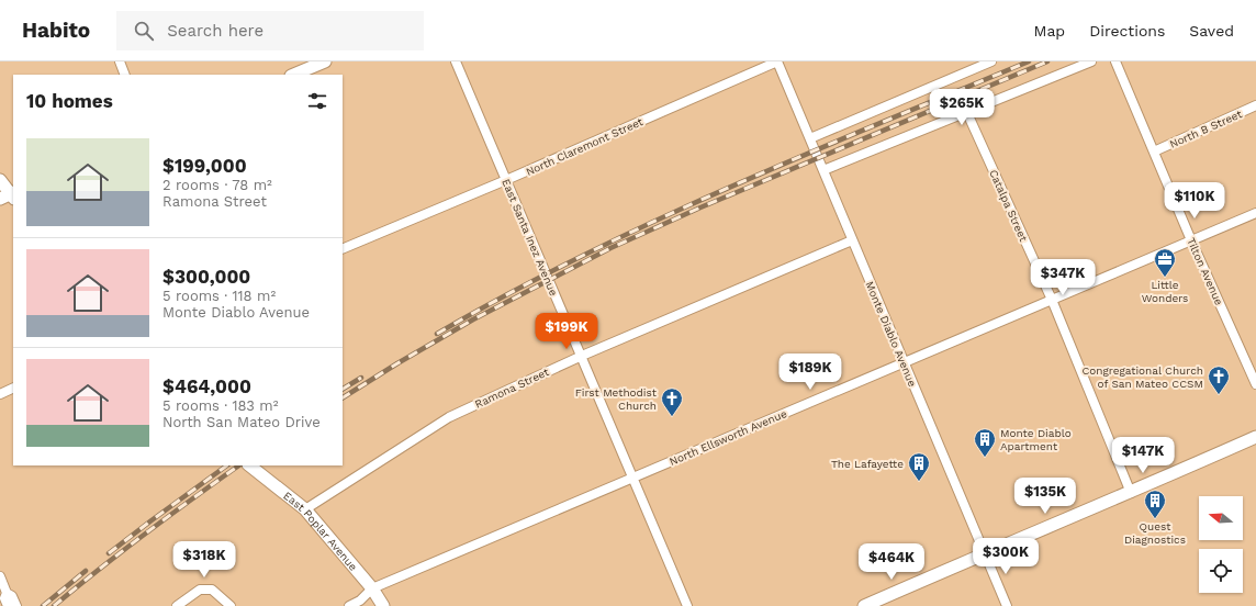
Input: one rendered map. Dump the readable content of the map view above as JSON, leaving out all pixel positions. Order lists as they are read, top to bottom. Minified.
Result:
{"streets":{"main road":["East Poplar Avenue"],"street":["North B Street","North Claremont Street","Catalpa Street","East Santa Inez Avenue","Tilton Avenue","Monte Diablo Avenue","Ramona Street","North Ellsworth Avenue"]},"crossings":[["North B Street","Tilton Avenue"],["North Claremont Street","East Santa Inez Avenue"],["North Claremont Street","Monte Diablo Avenue"],["Catalpa Street","North Ellsworth Avenue"],["East Santa Inez Avenue","Ramona Street"],["East Santa Inez Avenue","North Ellsworth Avenue"],["Tilton Avenue","North Ellsworth Avenue"],["Monte Diablo Avenue","Ramona Street"],["Monte Diablo Avenue","North Ellsworth Avenue"],["Ramona Street","East Poplar Avenue"],["North Ellsworth Avenue","East Poplar Avenue"]],"places":{"office":["Little Wonders"],"church":["Congregational Church of San Mateo CCSM","First Methodist Church"],"building":["Monte Diablo Apartment","The Lafayette","Quest Diagnostics"]},"north":"left","page":{"header":"Habito","search":"Search here","nav":["Map","Directions","Saved"],"heading":"10 homes","price":["$265K","$110K","$347K","$199K","$189K","$147K","$135K","$300K","$318K","$464K"],"list":[{"name":"$199,000","note":"2 rooms · 78 m² · Ramona Street"},{"name":"$300,000","note":"5 rooms · 118 m² · Monte Diablo Avenue"},{"name":"$464,000","note":"5 rooms · 183 m² · North San Mateo Drive"}]}}
